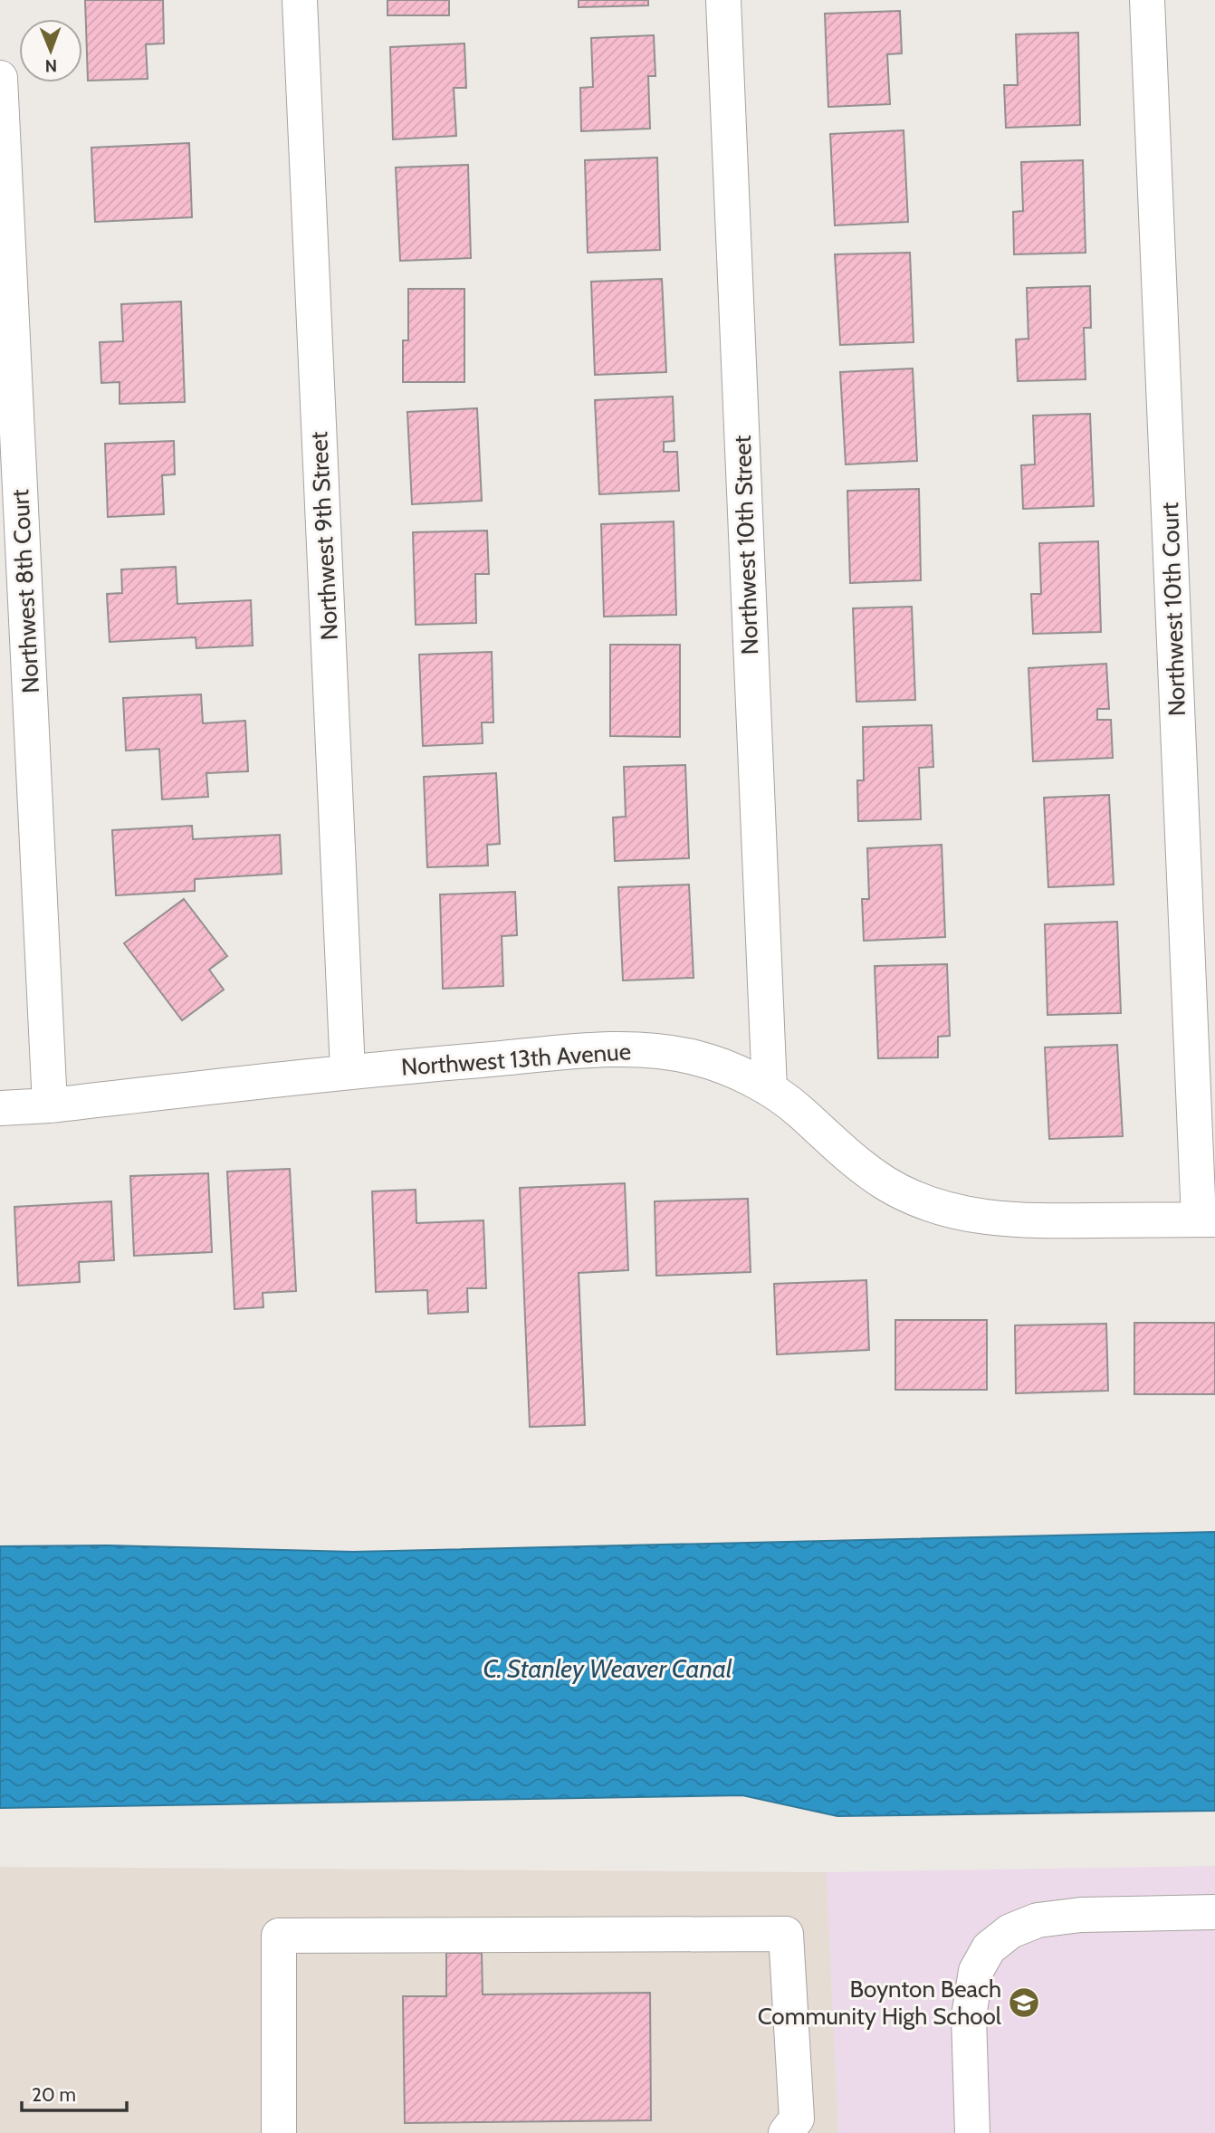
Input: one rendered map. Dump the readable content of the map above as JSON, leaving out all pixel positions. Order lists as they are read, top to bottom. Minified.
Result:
{"streets":{"street":["Northwest 9th Street","Northwest 10th Street","Northwest 8th Court","Northwest 10th Court","Northwest 13th Avenue"]},"crossings":[["Northwest 9th Street","Northwest 13th Avenue"],["Northwest 10th Street","Northwest 13th Avenue"],["Northwest 8th Court","Northwest 13th Avenue"],["Northwest 10th Court","Northwest 13th Avenue"]],"water":["C. Stanley Weaver Canal"],"places":{"school or university":["Boynton Beach Community High School"]},"scale_bar":"20 m","north":"bottom"}
